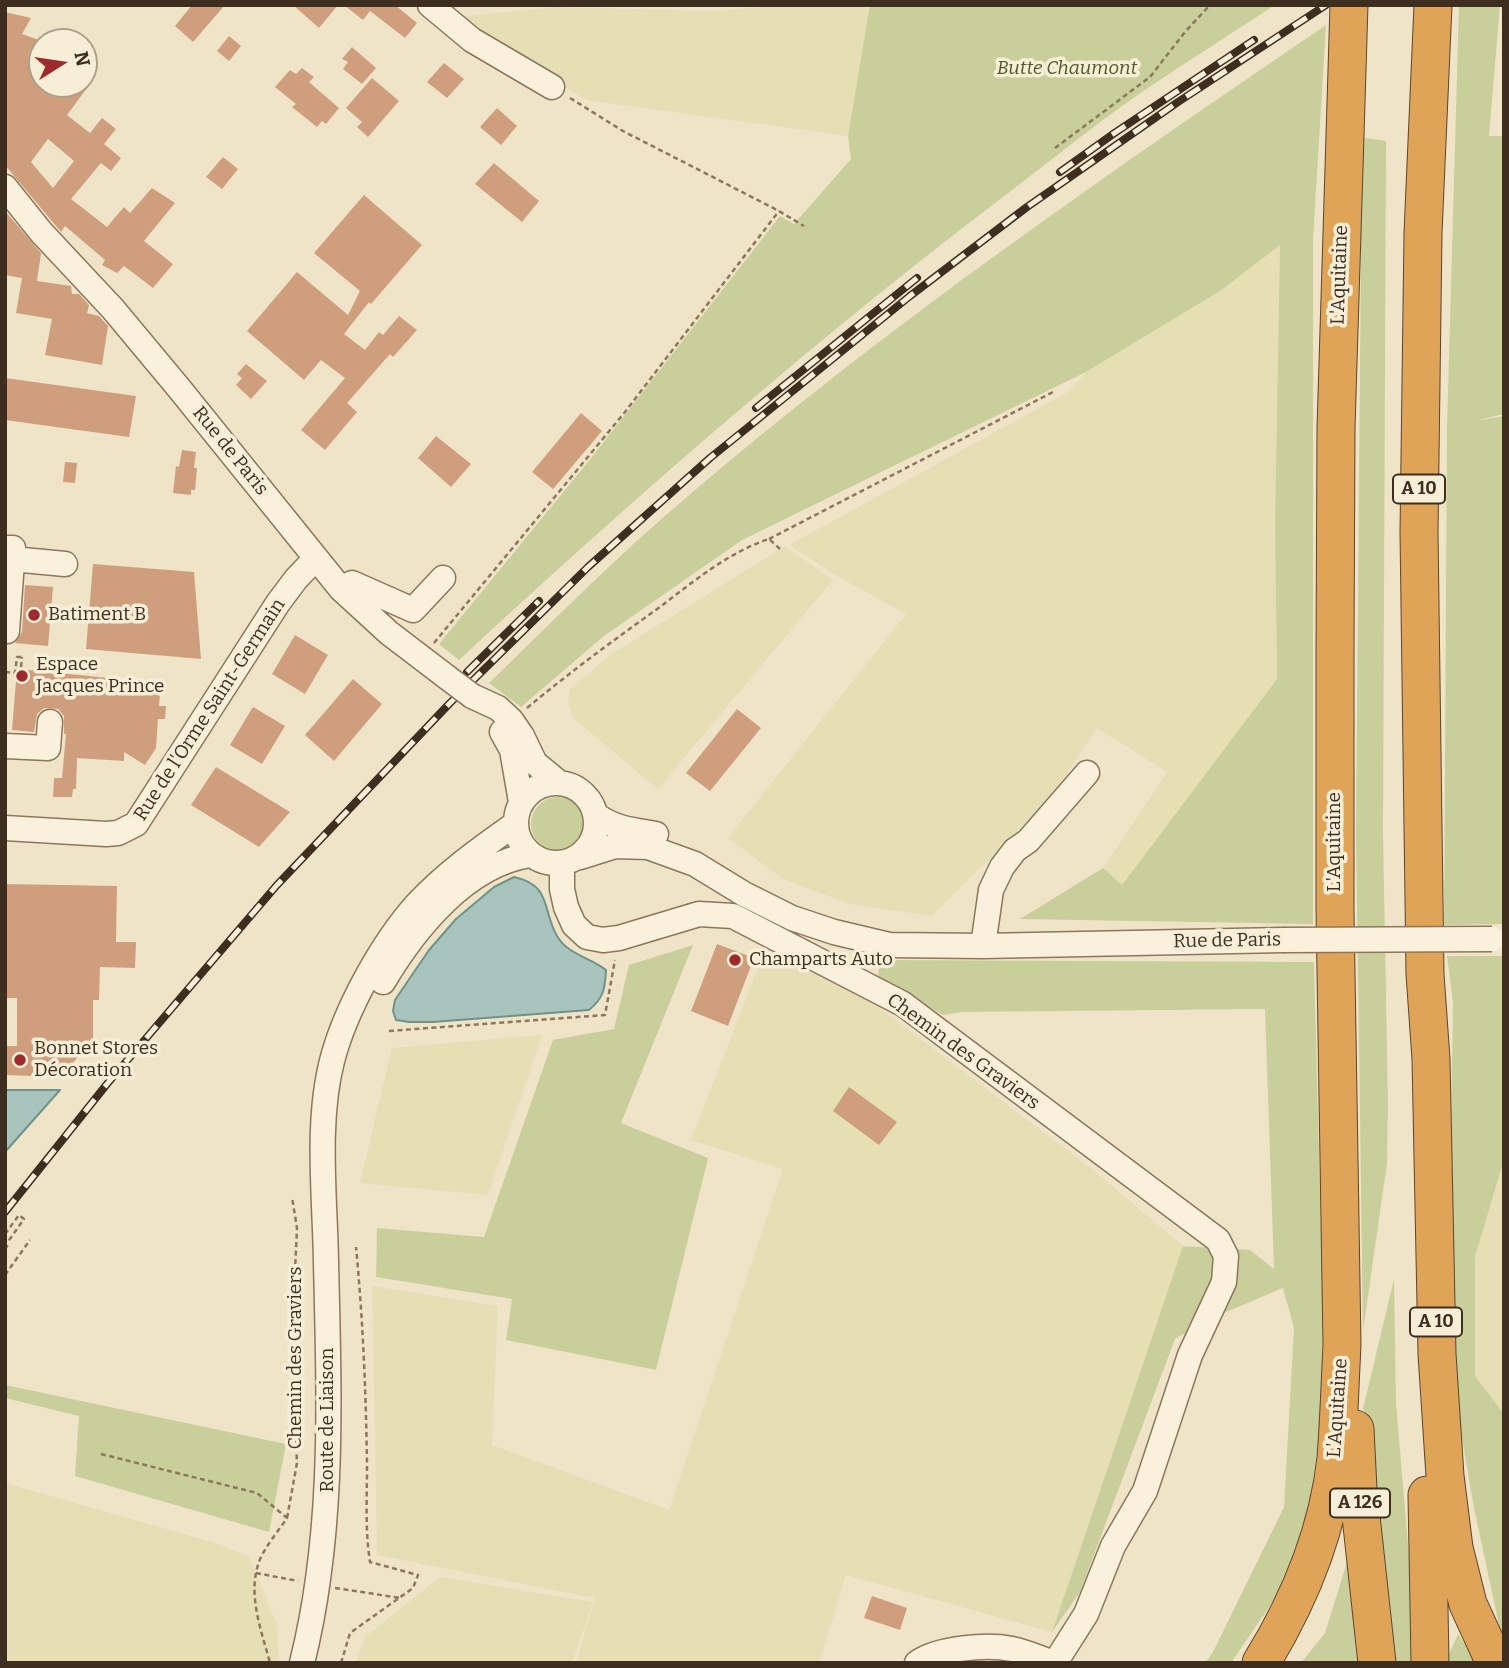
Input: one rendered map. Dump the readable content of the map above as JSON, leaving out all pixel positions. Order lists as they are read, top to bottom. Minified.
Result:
{"streets":{"highway":["L'Aquitaine","A 10","A 126"],"street":["Rue de Paris","Rue de l'Orme Saint-Germain","Chemin des Graviers","Route de Liaison"]},"crossings":[["L'Aquitaine","A 126"],["Rue de Paris","Rue de l'Orme Saint-Germain"],["Rue de Paris","Chemin des Graviers"],["Rue de Paris","Route de Liaison"],["Chemin des Graviers","Route de Liaison"]],"parks":["Butte Chaumont"],"places":["Batiment B","Espace Jacques Prince","Champarts Auto","Bonnet Stores Décoration"],"north":"right"}
